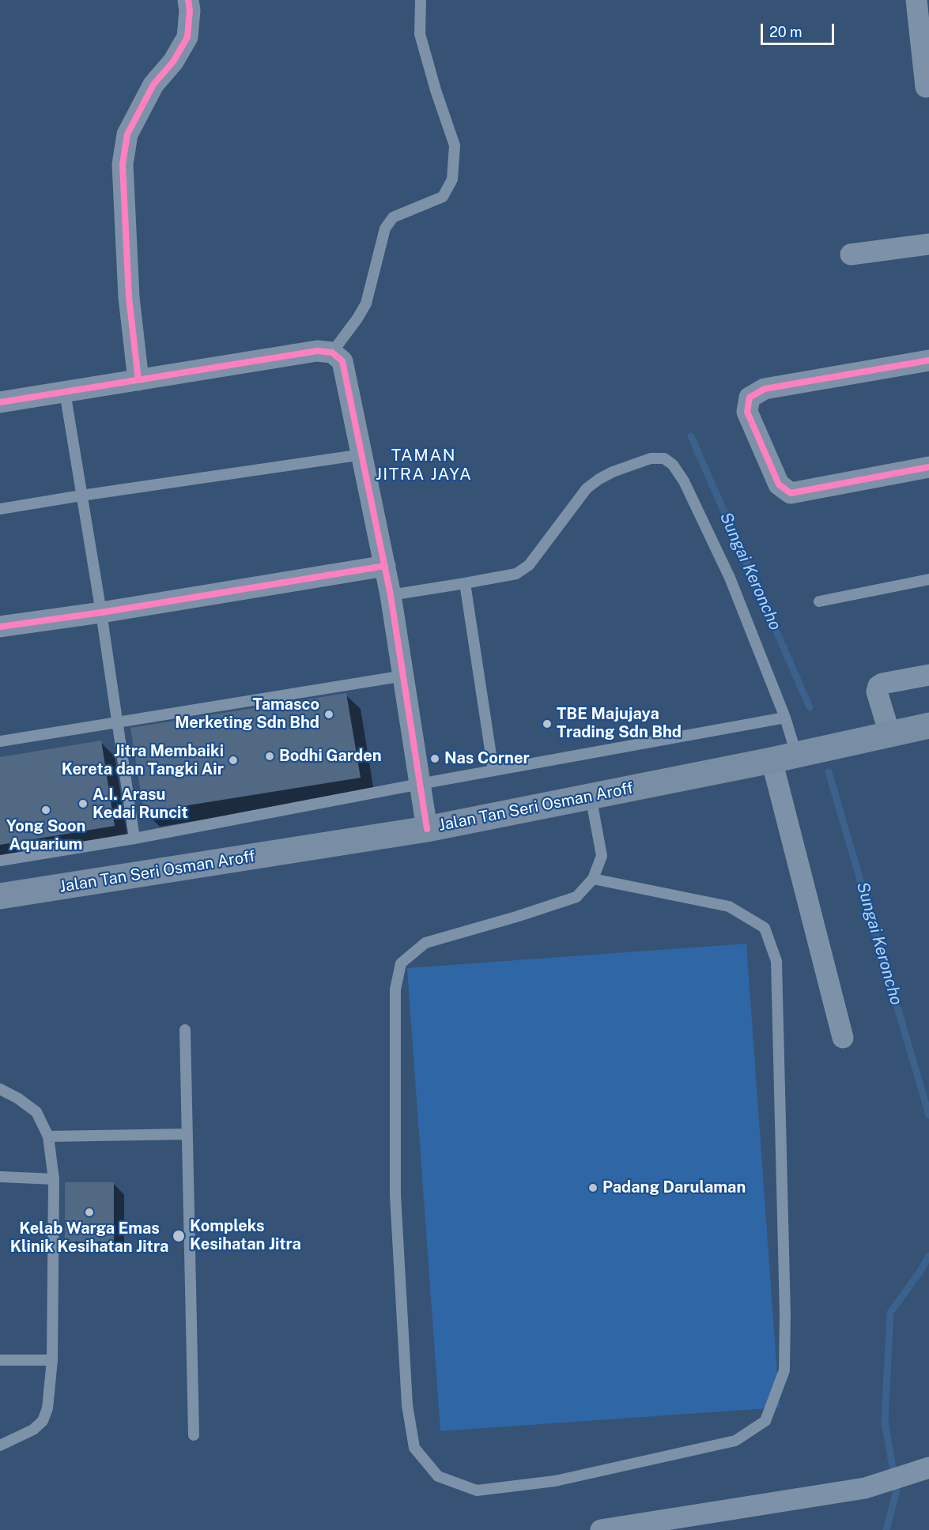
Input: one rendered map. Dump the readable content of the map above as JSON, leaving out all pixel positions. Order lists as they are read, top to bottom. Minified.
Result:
{"streets":{"main road":["Jalan Tan Seri Osman Aroff"]},"districts":["TAMAN JITRA JAYA"],"water":["Sungai Keroncho"],"places":["Tamasco Merketing Sdn Bhd","TBE Majujaya Trading Sdn Bhd","Bodhi Garden","Nas Corner","Jitra Membaiki Kereta dan Tangki Air","A.I. Arasu Kedai Runcit","Yong Soon Aquarium","Padang Darulaman","Kelab Warga Emas Klinik Kesihatan Jitra","Kompleks Kesihatan Jitra"],"scale_bar":"20 m"}
